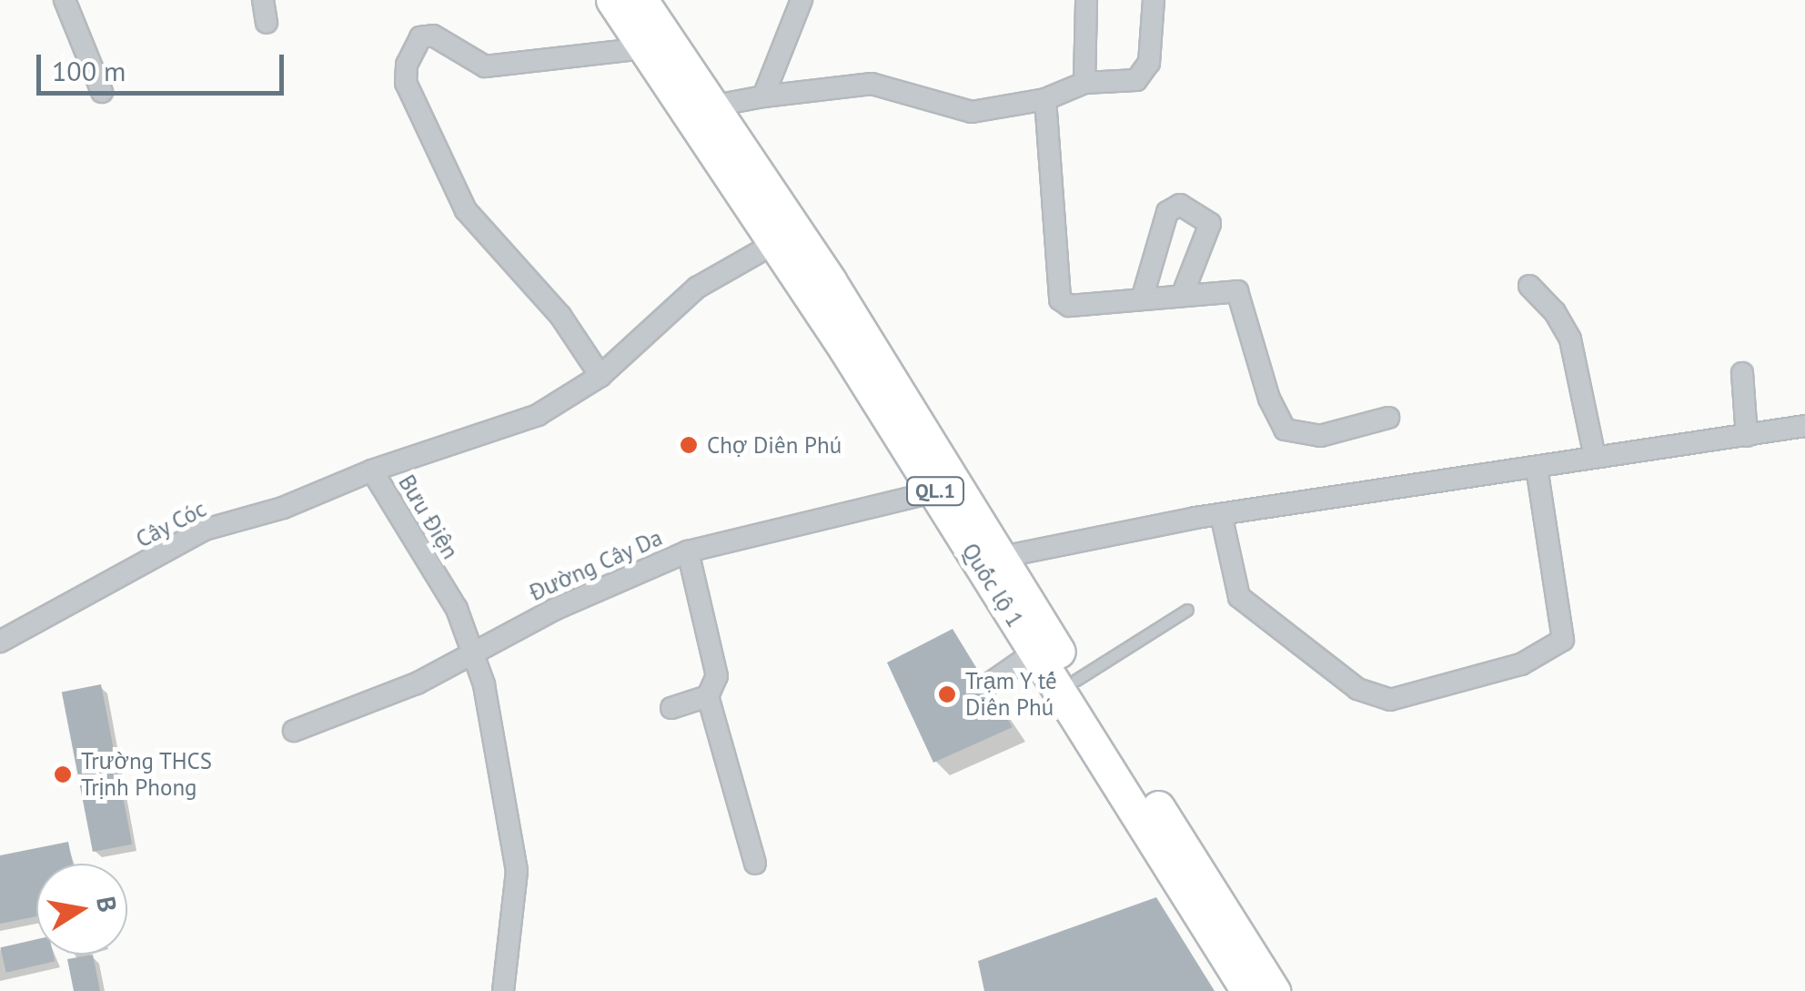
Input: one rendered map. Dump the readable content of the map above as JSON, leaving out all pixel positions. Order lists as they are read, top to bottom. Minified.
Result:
{"streets":{"highway":["QL.1","Quốc lộ 1"],"street":["Bưu Điện","Cây Cóc","Đường Cây Da"]},"crossings":[["Bưu Điện","Cây Cóc"],["Bưu Điện","Đường Cây Da"],["Bưu Điện","Quốc lộ 1"],["Đường Cây Da","Quốc lộ 1"]],"places":["Chợ Diên Phú","Trạm Y tế Diên Phú","Trường THCS Trịnh Phong"],"scale_bar":"100 m","north":"right"}
